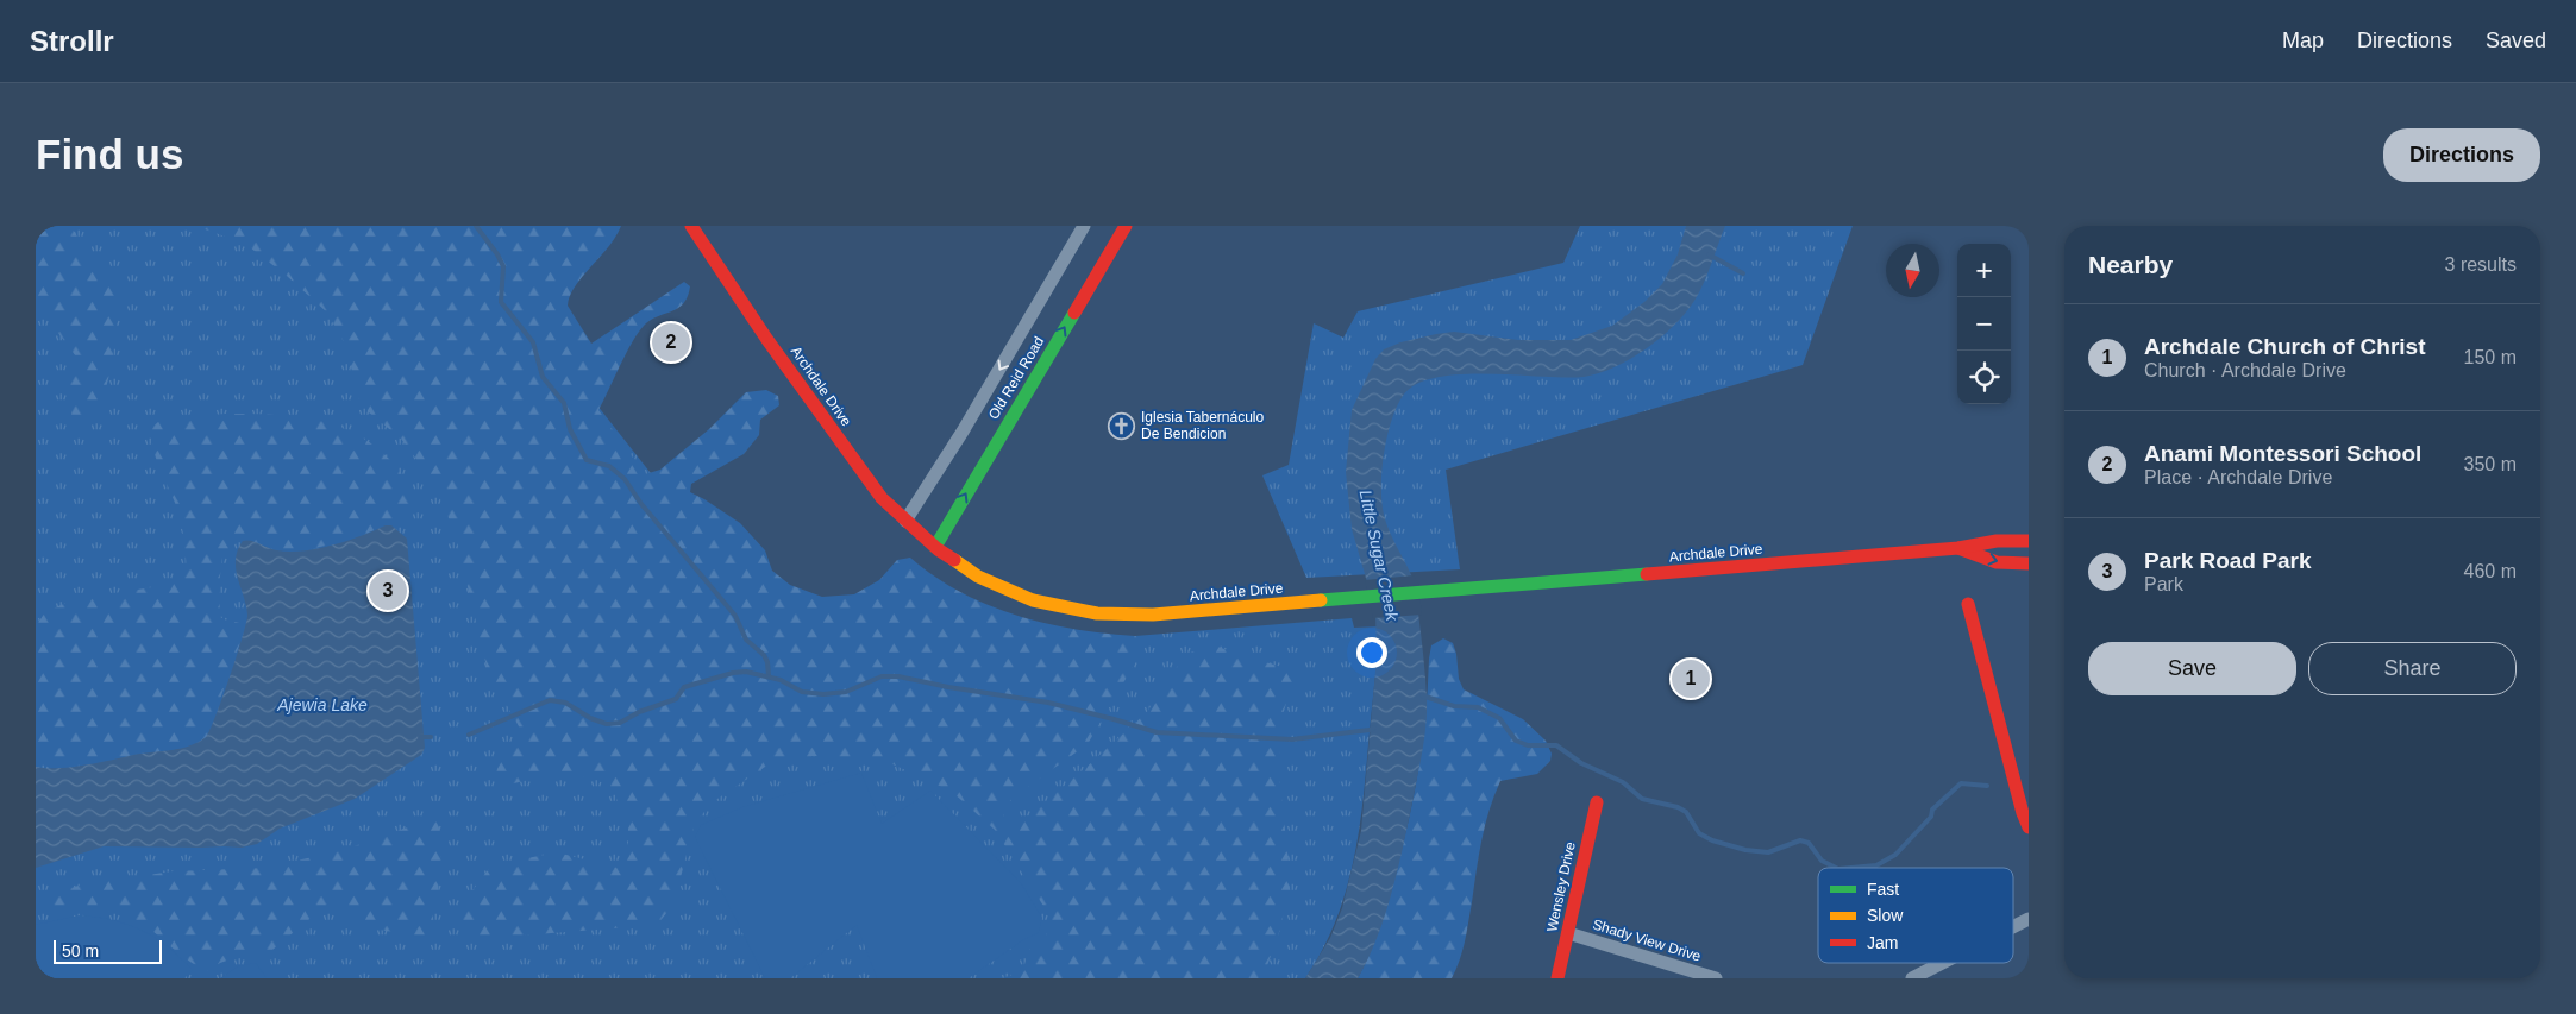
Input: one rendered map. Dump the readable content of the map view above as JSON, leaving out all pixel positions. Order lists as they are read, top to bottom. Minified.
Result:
{"streets":{"street":["Old Reid Road","Archdale Drive","Wensley Drive","Shady View Drive"]},"crossings":[["Old Reid Road","Archdale Drive"],["Wensley Drive","Shady View Drive"]],"water":["Little Sugar Creek","Ajewia Lake"],"places":{"church":["Iglesia Tabernáculo De Bendicion"]},"legend":["Fast","Slow","Jam"],"scale_bar":"50 m","north":"bottom","page":{"header":"Strollr","nav":["Map","Directions","Saved"],"buttons":["Directions",["Save","Share"]],"title":"Find us","heading":["Nearby","3 results"],"map_buttons":["+","−"],"list":[{"mark":"1","name":"Archdale Church of Christ","note":"Church · Archdale Drive","value":"150 m"},{"mark":"2","name":"Anami Montessori School","note":"Place · Archdale Drive","value":"350 m"},{"mark":"3","name":"Park Road Park","note":"Park","value":"460 m"}],"pins":["2","3","1"],"scale":"50 m"}}
